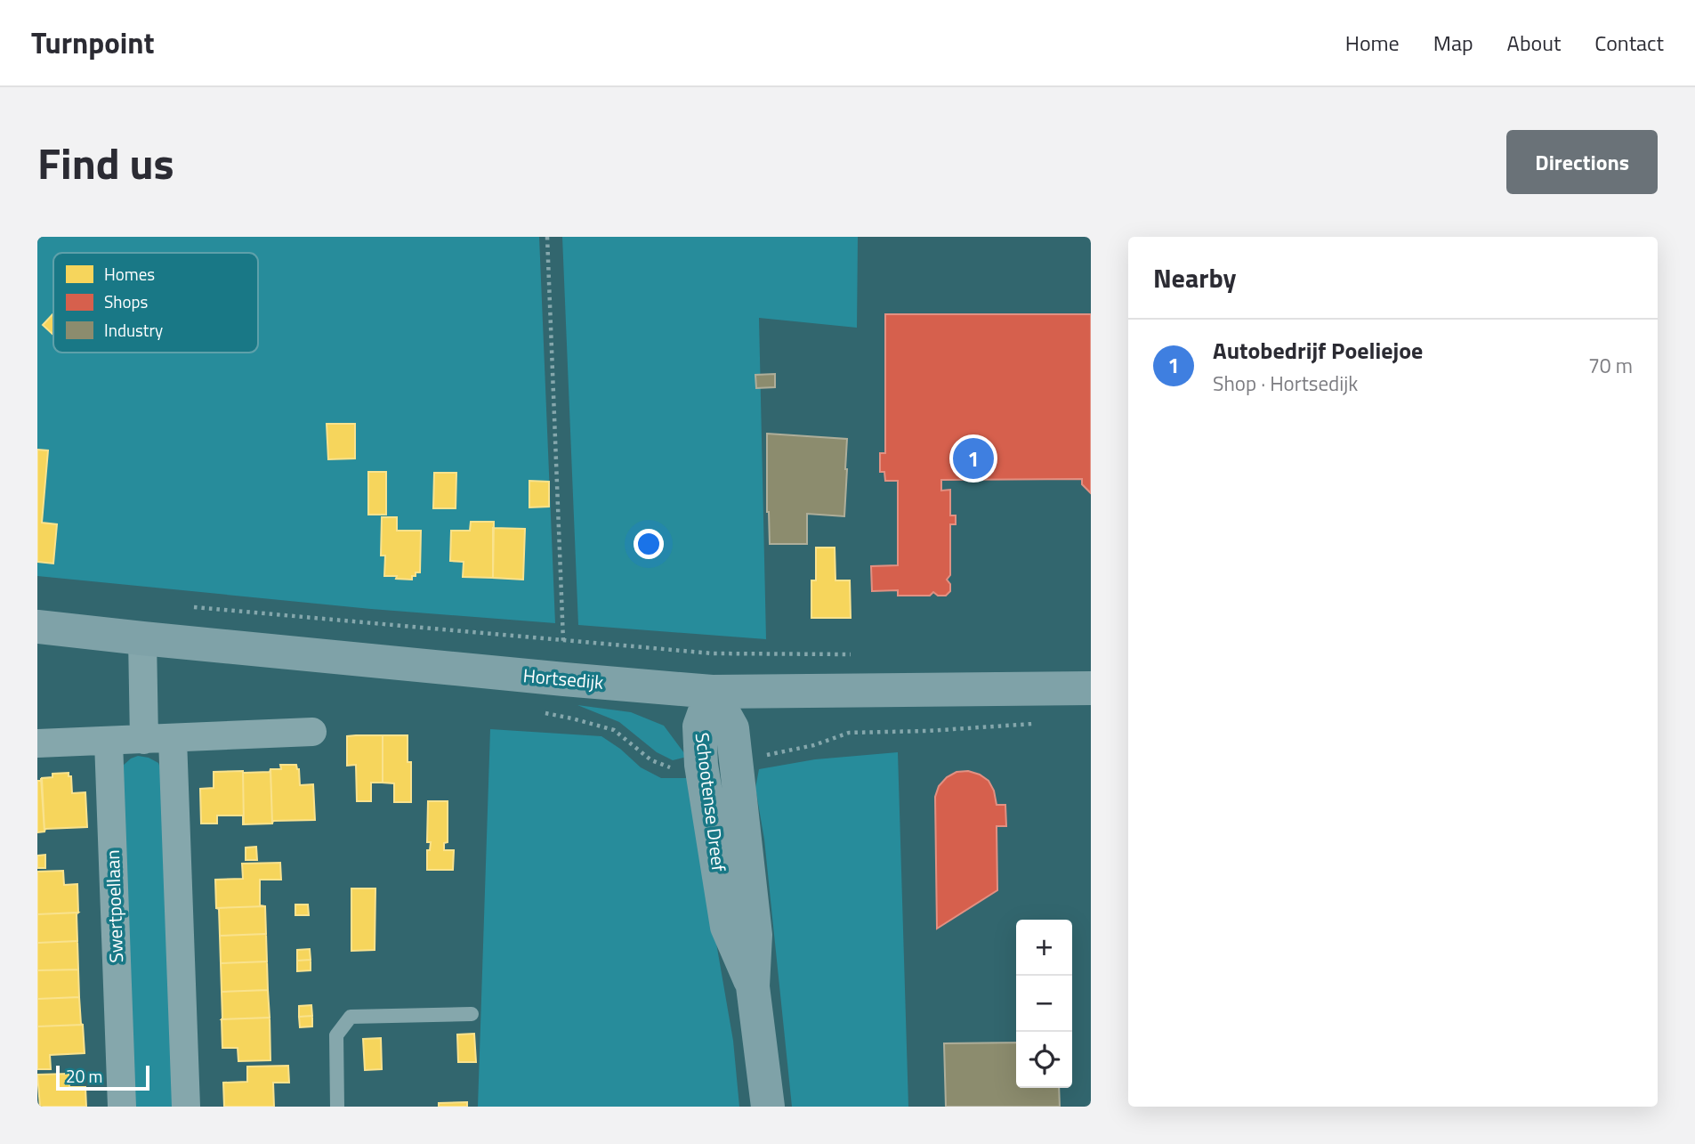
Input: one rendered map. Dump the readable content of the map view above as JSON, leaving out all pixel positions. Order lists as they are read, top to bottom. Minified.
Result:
{"streets":{"street":["Hortsedijk","Schootense Dreef","Swertpoellaan"]},"crossings":[["Hortsedijk","Schootense Dreef"]],"legend":["Homes","Shops","Industry"],"scale_bar":"20 m","page":{"header":"Turnpoint","nav":["Home","Map","About","Contact"],"title":"Find us","buttons":"Directions","heading":"Nearby","list":[{"mark":"1","name":"Autobedrijf Poeliejoe","note":"Shop · Hortsedijk","value":"70 m"}],"pins":"1","map_buttons":["+","−"],"scale":"20 m"}}
